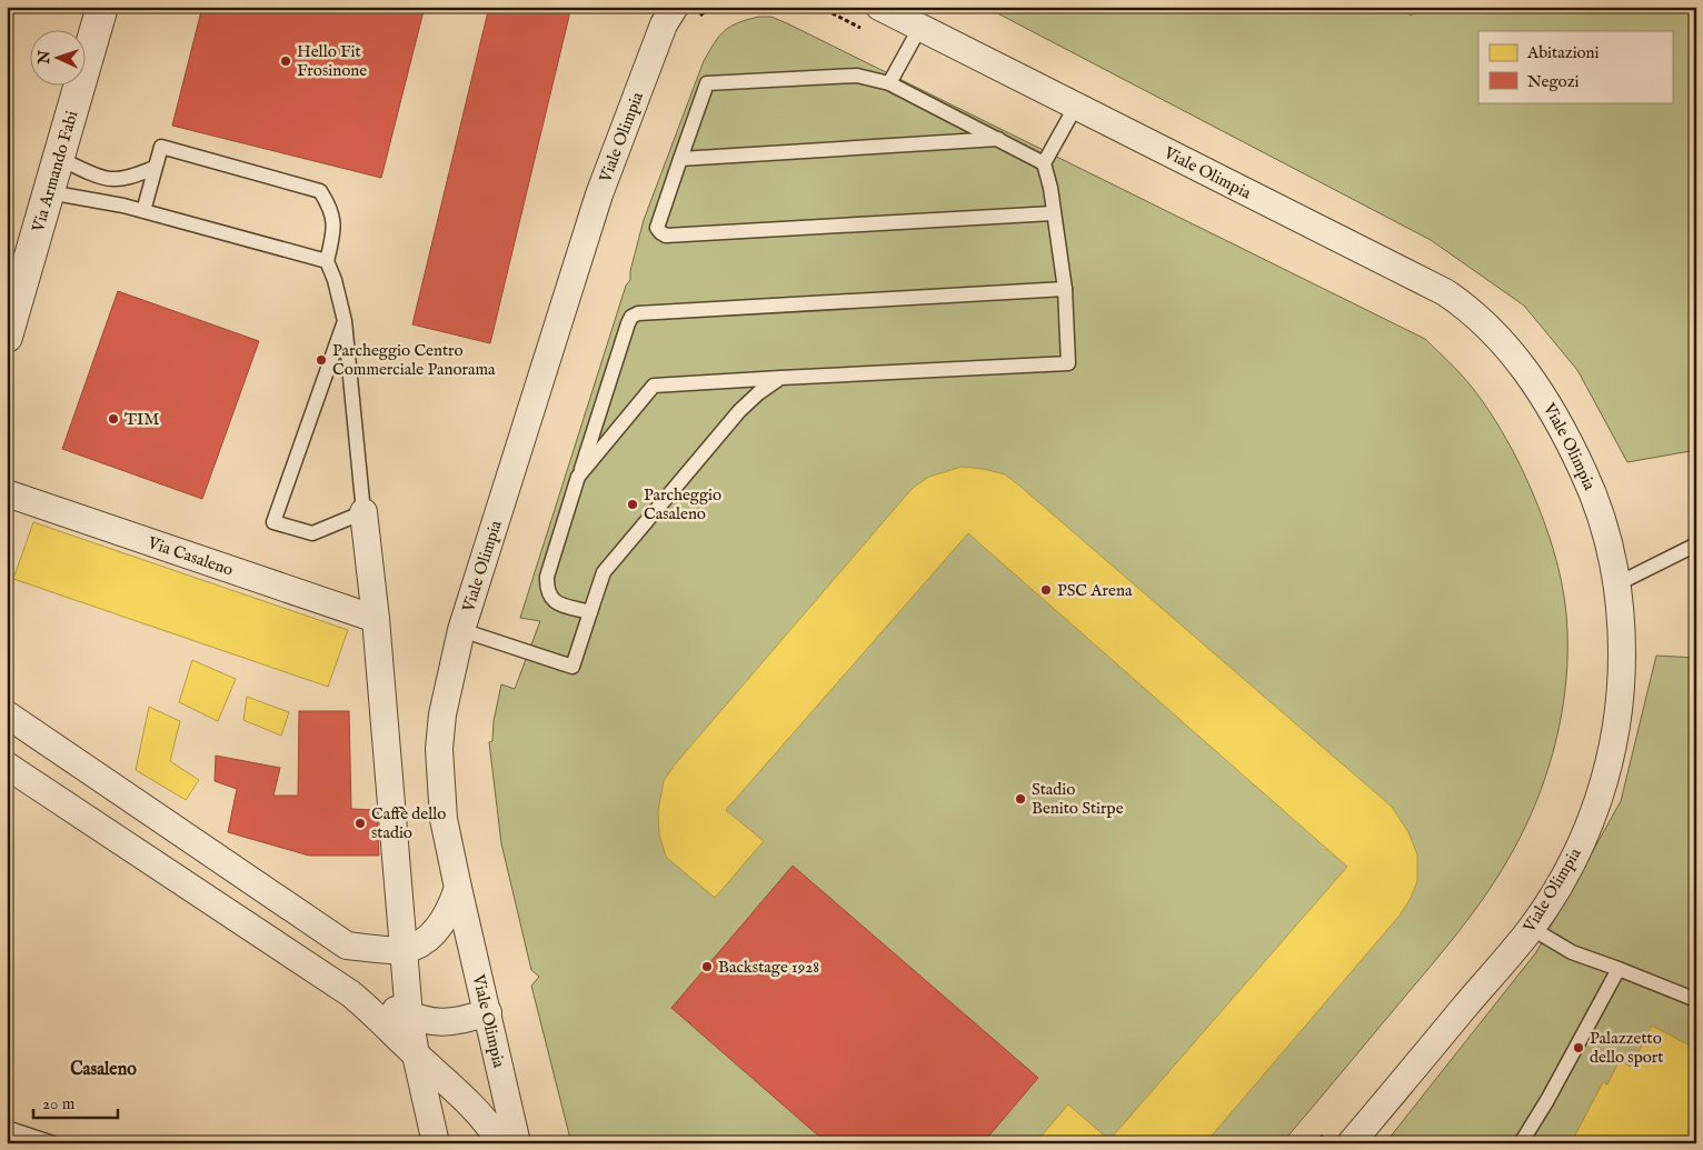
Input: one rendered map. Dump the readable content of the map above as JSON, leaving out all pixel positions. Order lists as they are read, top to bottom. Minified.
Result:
{"streets":{"street":["Viale Olimpia","Via Armando Fabi","Via Casaleno"]},"districts":["Casaleno"],"places":["Hello Fit Frosinone","Parcheggio Centro Commerciale Panorama","TIM","Parcheggio Casaleno","PSC Arena","Stadio Benito Stirpe","Caffè dello stadio","Backstage 1928","Palazzetto dello sport"],"legend":["Abitazioni","Negozi"],"scale_bar":"20 m","north":"left"}
